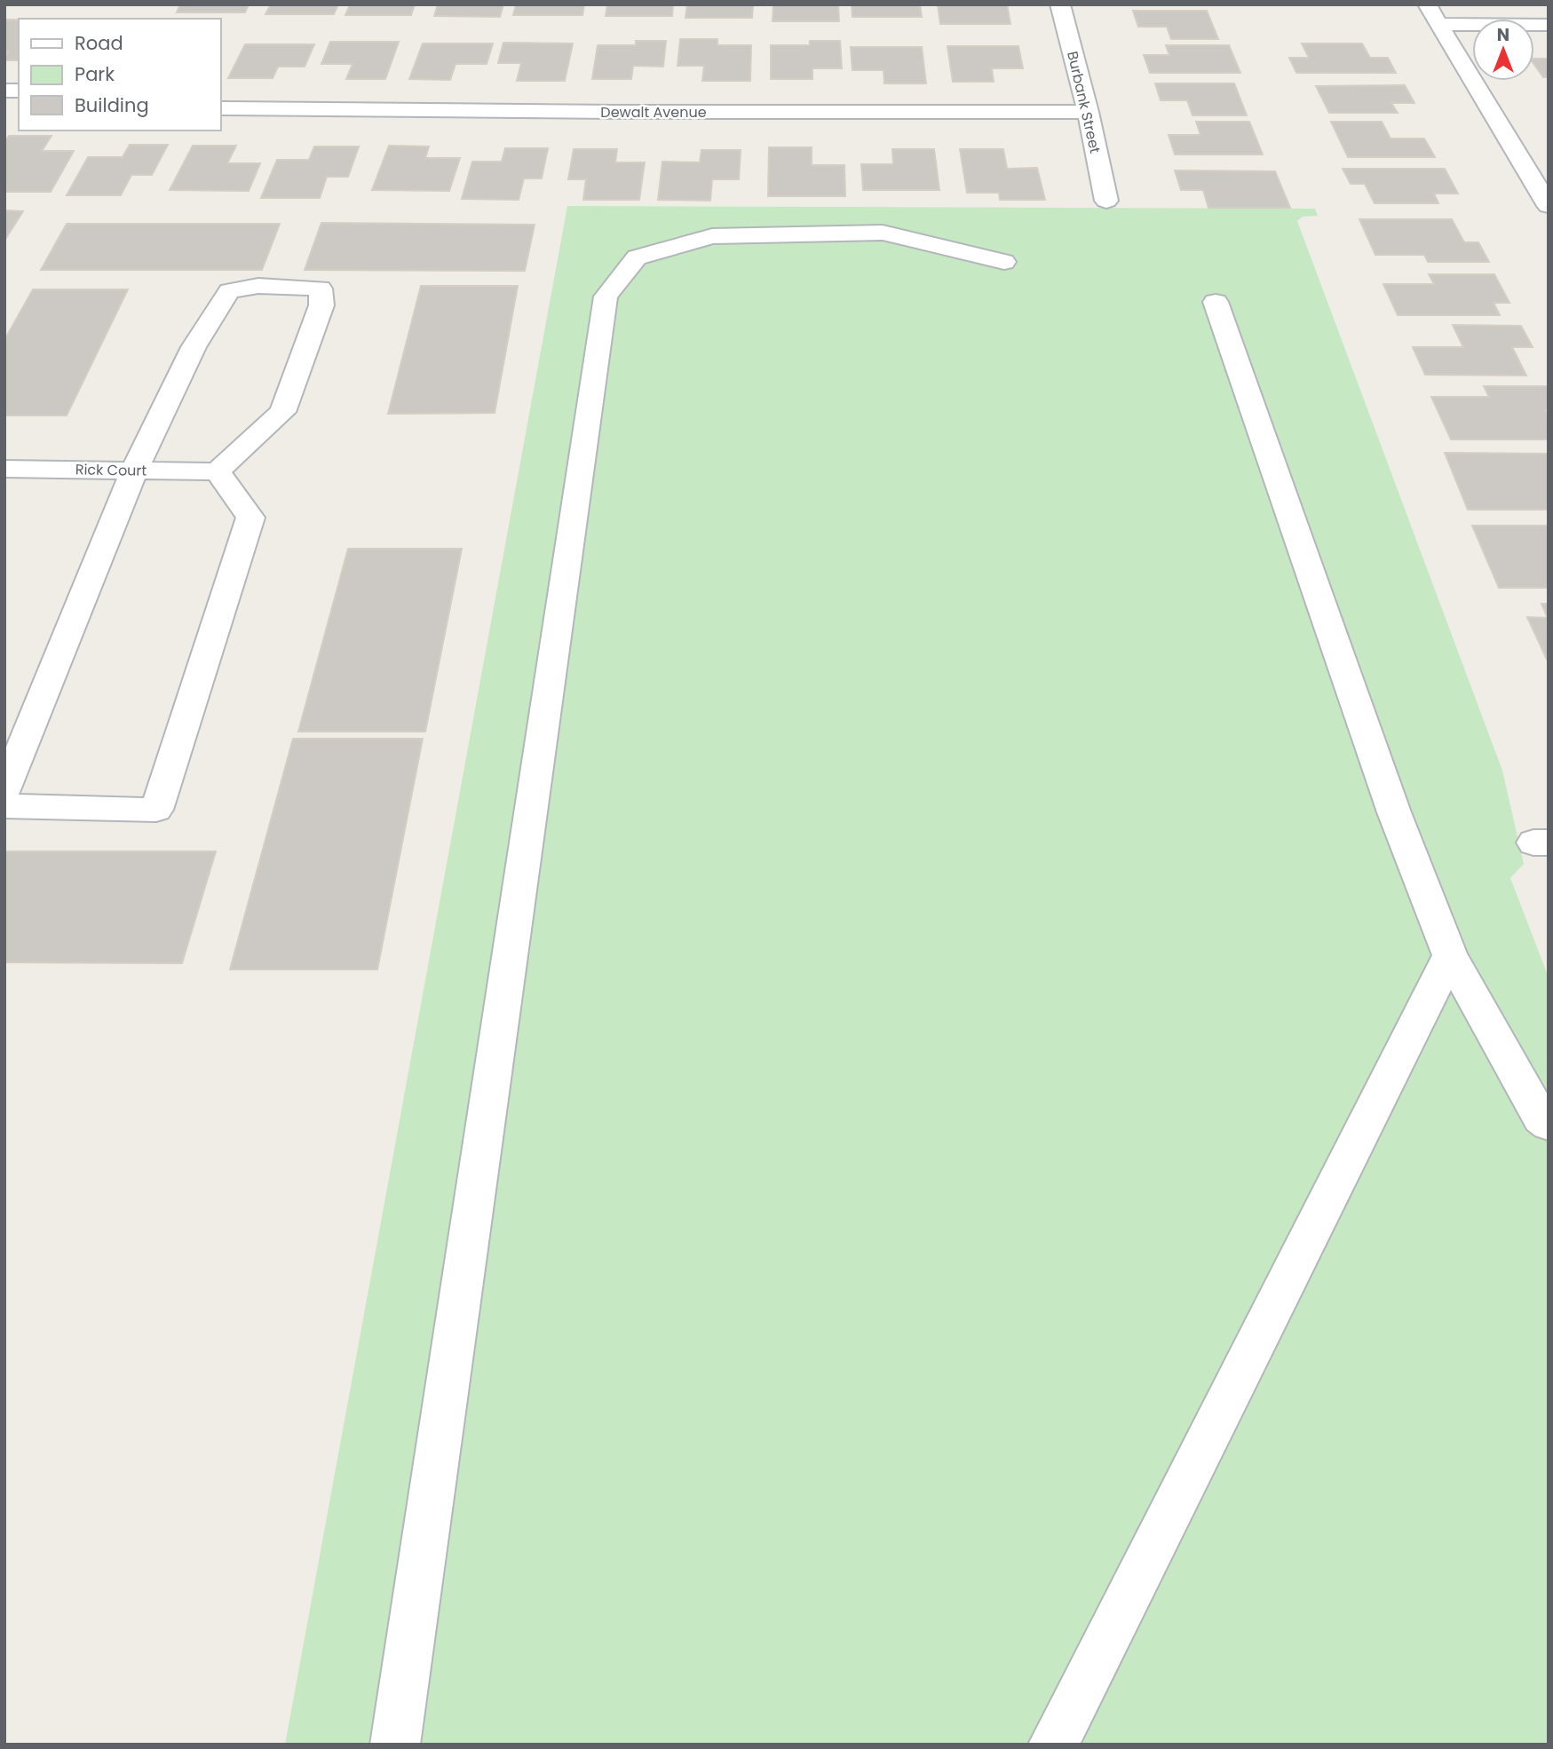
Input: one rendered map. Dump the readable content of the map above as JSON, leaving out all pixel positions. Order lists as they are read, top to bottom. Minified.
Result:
{"streets":{"street":["Burbank Street","Dewalt Avenue","Rick Court"]},"crossings":[["Burbank Street","Dewalt Avenue"]],"legend":["Road","Park","Building"],"north":"top"}
